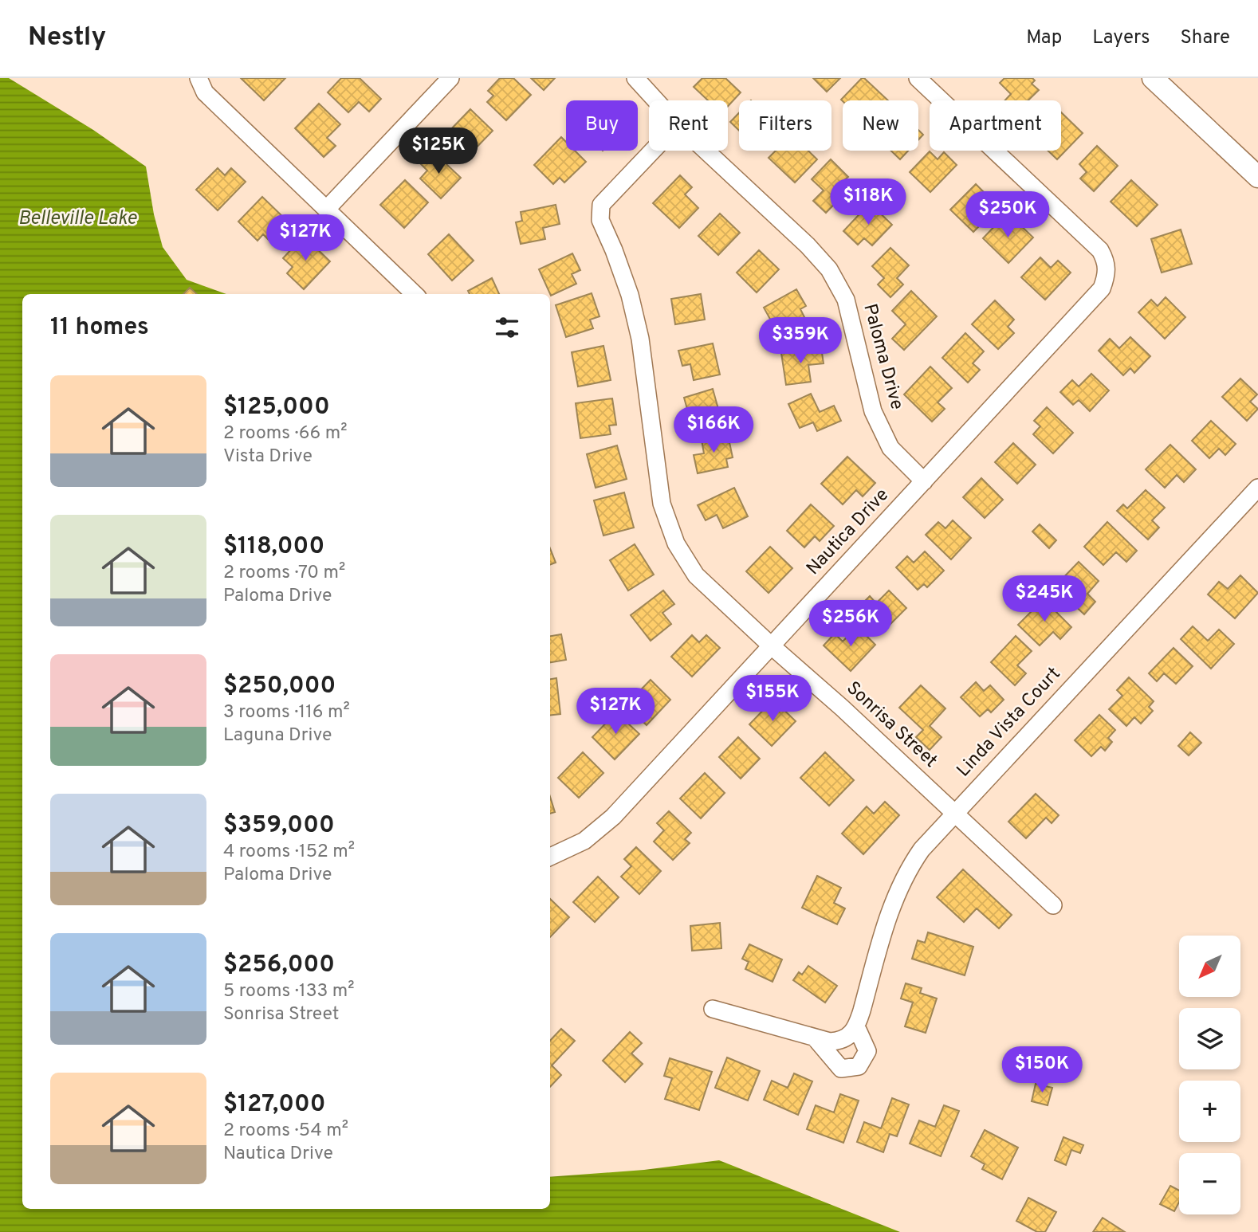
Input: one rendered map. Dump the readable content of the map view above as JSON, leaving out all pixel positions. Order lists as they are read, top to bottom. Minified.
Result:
{"streets":{"street":["Paloma Drive","Nautica Drive","Linda Vista Court","Sonrisa Street"]},"crossings":[["Paloma Drive","Nautica Drive"],["Nautica Drive","Sonrisa Street"],["Linda Vista Court","Sonrisa Street"]],"water":["Belleville Lake"],"north":"bottom left","page":{"header":"Nestly","nav":["Map","Layers","Share"],"chip":["Buy","Rent","Filters","New","Apartment"],"price":["$125K","$118K","$250K","$127K","$359K","$166K","$245K","$256K","$155K","$127K","$150K"],"heading":"11 homes","list":[{"name":"$125,000","note":"2 rooms · 66 m² · Vista Drive"},{"name":"$118,000","note":"2 rooms · 70 m² · Paloma Drive"},{"name":"$250,000","note":"3 rooms · 116 m² · Laguna Drive"},{"name":"$359,000","note":"4 rooms · 152 m² · Paloma Drive"},{"name":"$256,000","note":"5 rooms · 133 m² · Sonrisa Street"},{"name":"$127,000","note":"2 rooms · 54 m² · Nautica Drive"}],"map_buttons":["+","−"]}}
